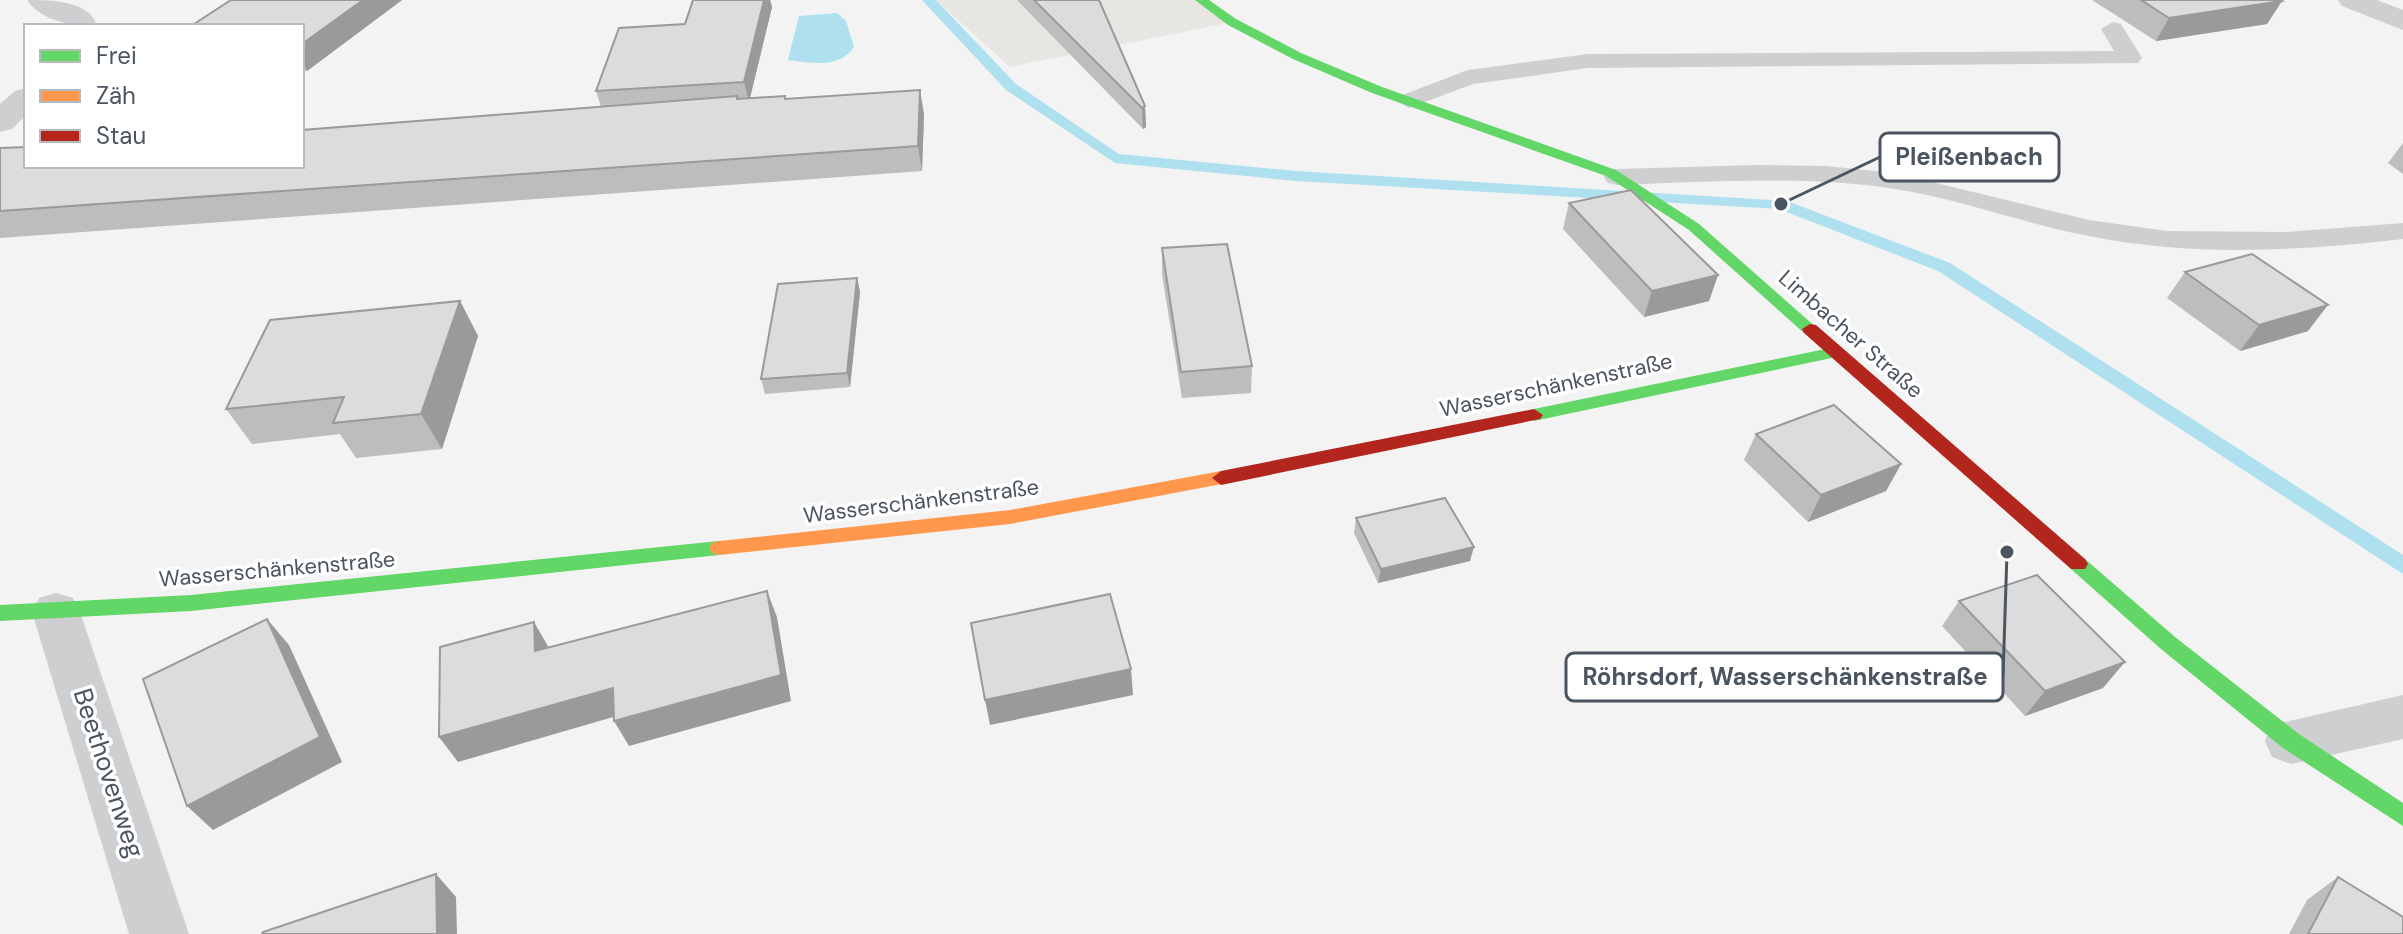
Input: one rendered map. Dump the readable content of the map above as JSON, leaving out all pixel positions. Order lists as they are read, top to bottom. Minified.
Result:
{"streets":{"street":["Limbacher Straße","Wasserschänkenstraße","Beethovenweg"]},"crossings":[["Limbacher Straße","Wasserschänkenstraße"],["Wasserschänkenstraße","Beethovenweg"]],"places":["Pleißenbach","Röhrsdorf, Wasserschänkenstraße"],"legend":["Frei","Zäh","Stau"]}
